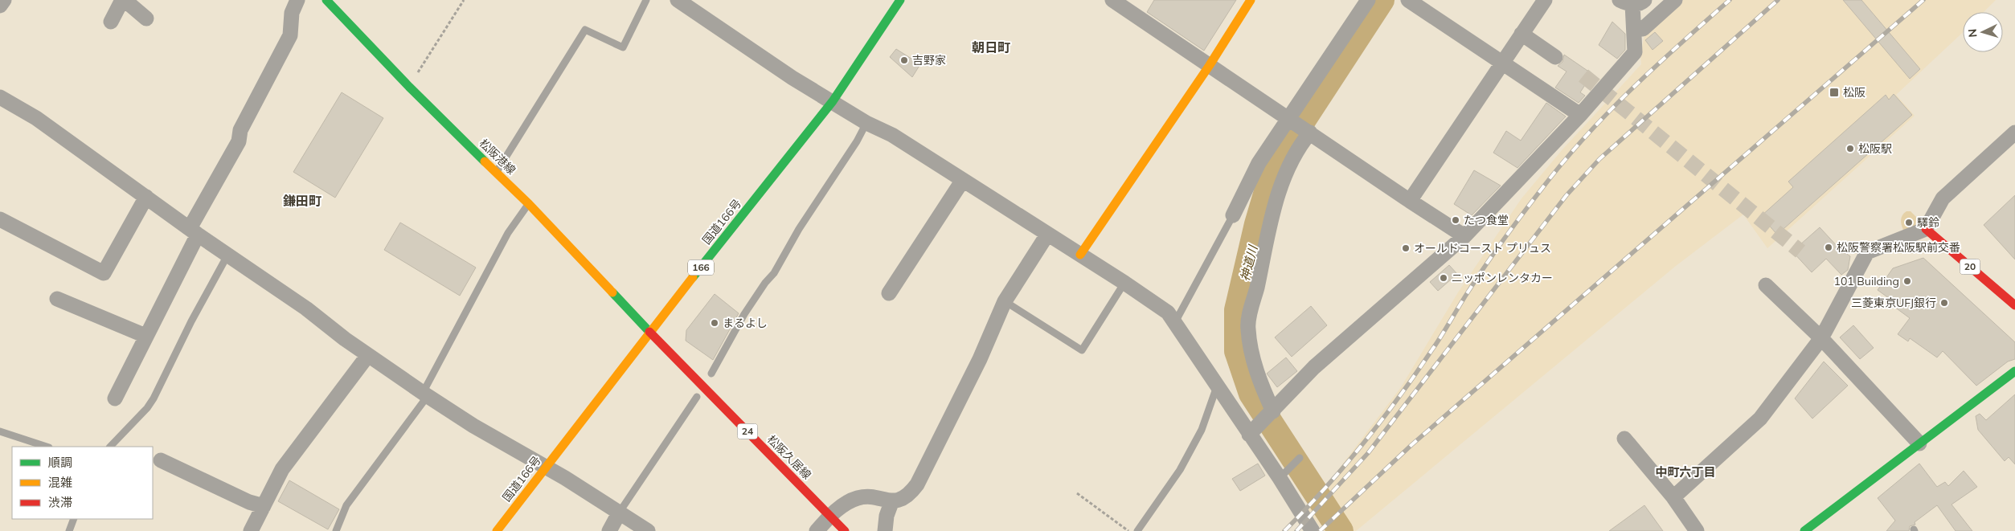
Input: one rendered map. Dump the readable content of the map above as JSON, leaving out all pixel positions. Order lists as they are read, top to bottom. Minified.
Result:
{"streets":{"main road":["松阪港線","国道166号","20","166","24","松阪久居線"]},"crossings":[["松阪港線","国道166号"],["松阪港線","松阪久居線"],["国道166号","松阪久居線"]],"districts":["朝日町","鎌田町","中町六丁目"],"water":["神道川"],"places":{"other":["吉野家","松阪駅","たつ食堂","驛鈴","松阪警察署松阪駅前交番","オールドコースト プリュス","ニッポンレンタカー","101 Building","三菱東京UFJ銀行","まるよし"],"transit":["松阪"]},"legend":["順調","混雑","渋滞"],"north":"left"}
